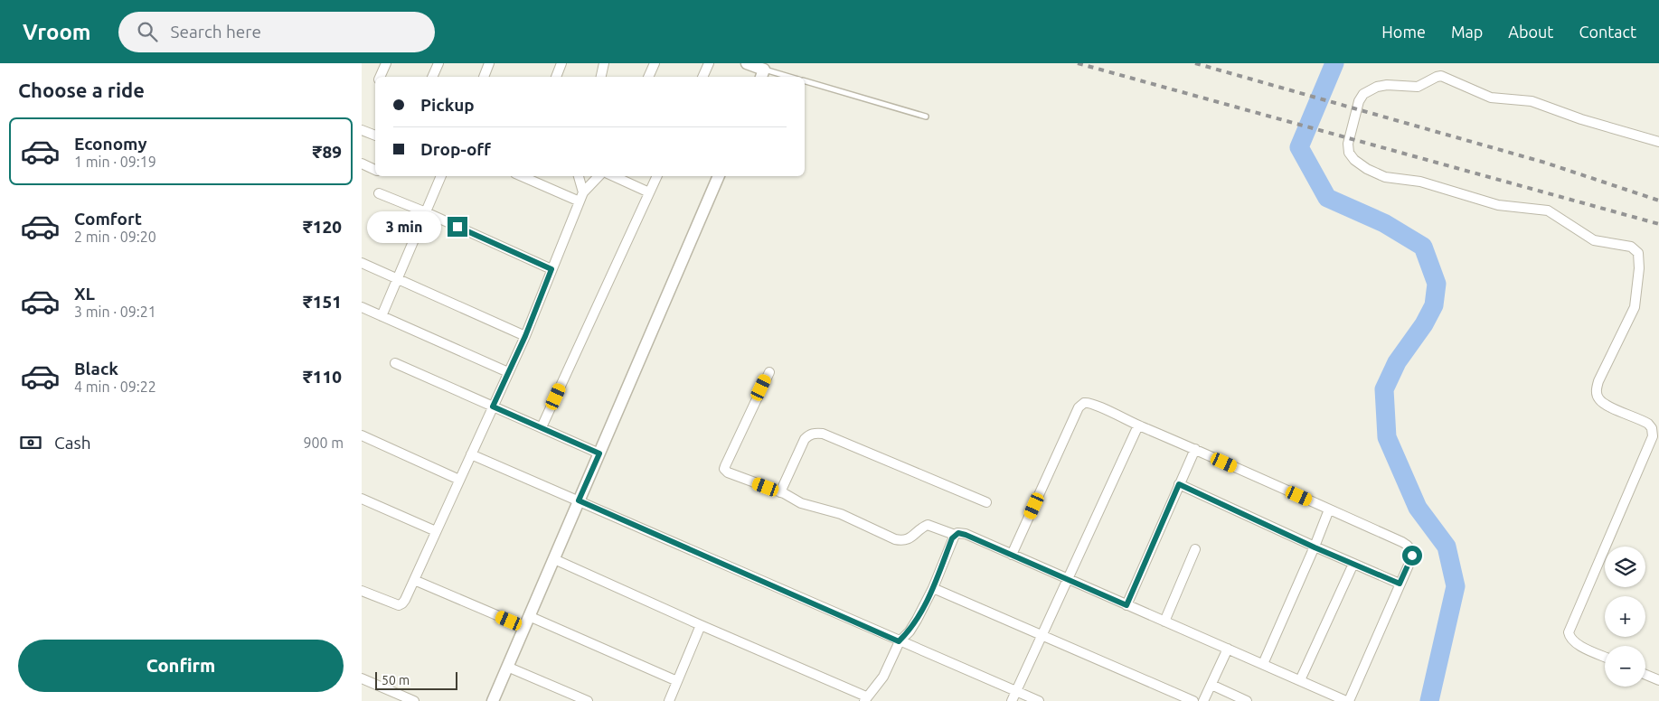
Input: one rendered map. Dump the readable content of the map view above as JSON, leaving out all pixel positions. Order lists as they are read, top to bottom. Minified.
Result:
{"scale_bar":"50 m","page":{"header":"Vroom","search":"Search here","nav":["Home","Map","About","Contact"],"heading":"Choose a ride","banner":["Pickup","Drop-off"],"list":[{"name":"Economy","note":"1 min · 09:19","value":"₹89"},{"name":"Comfort","note":"2 min · 09:20","value":"₹120"},{"name":"XL","note":"3 min · 09:21","value":"₹151"},{"name":"Black","note":"4 min · 09:22","value":"₹110"}],"bubble":"3 min","pay":["Cash","900 m"],"map_buttons":["+","−"],"buttons":"Confirm","scale":"50 m"}}
